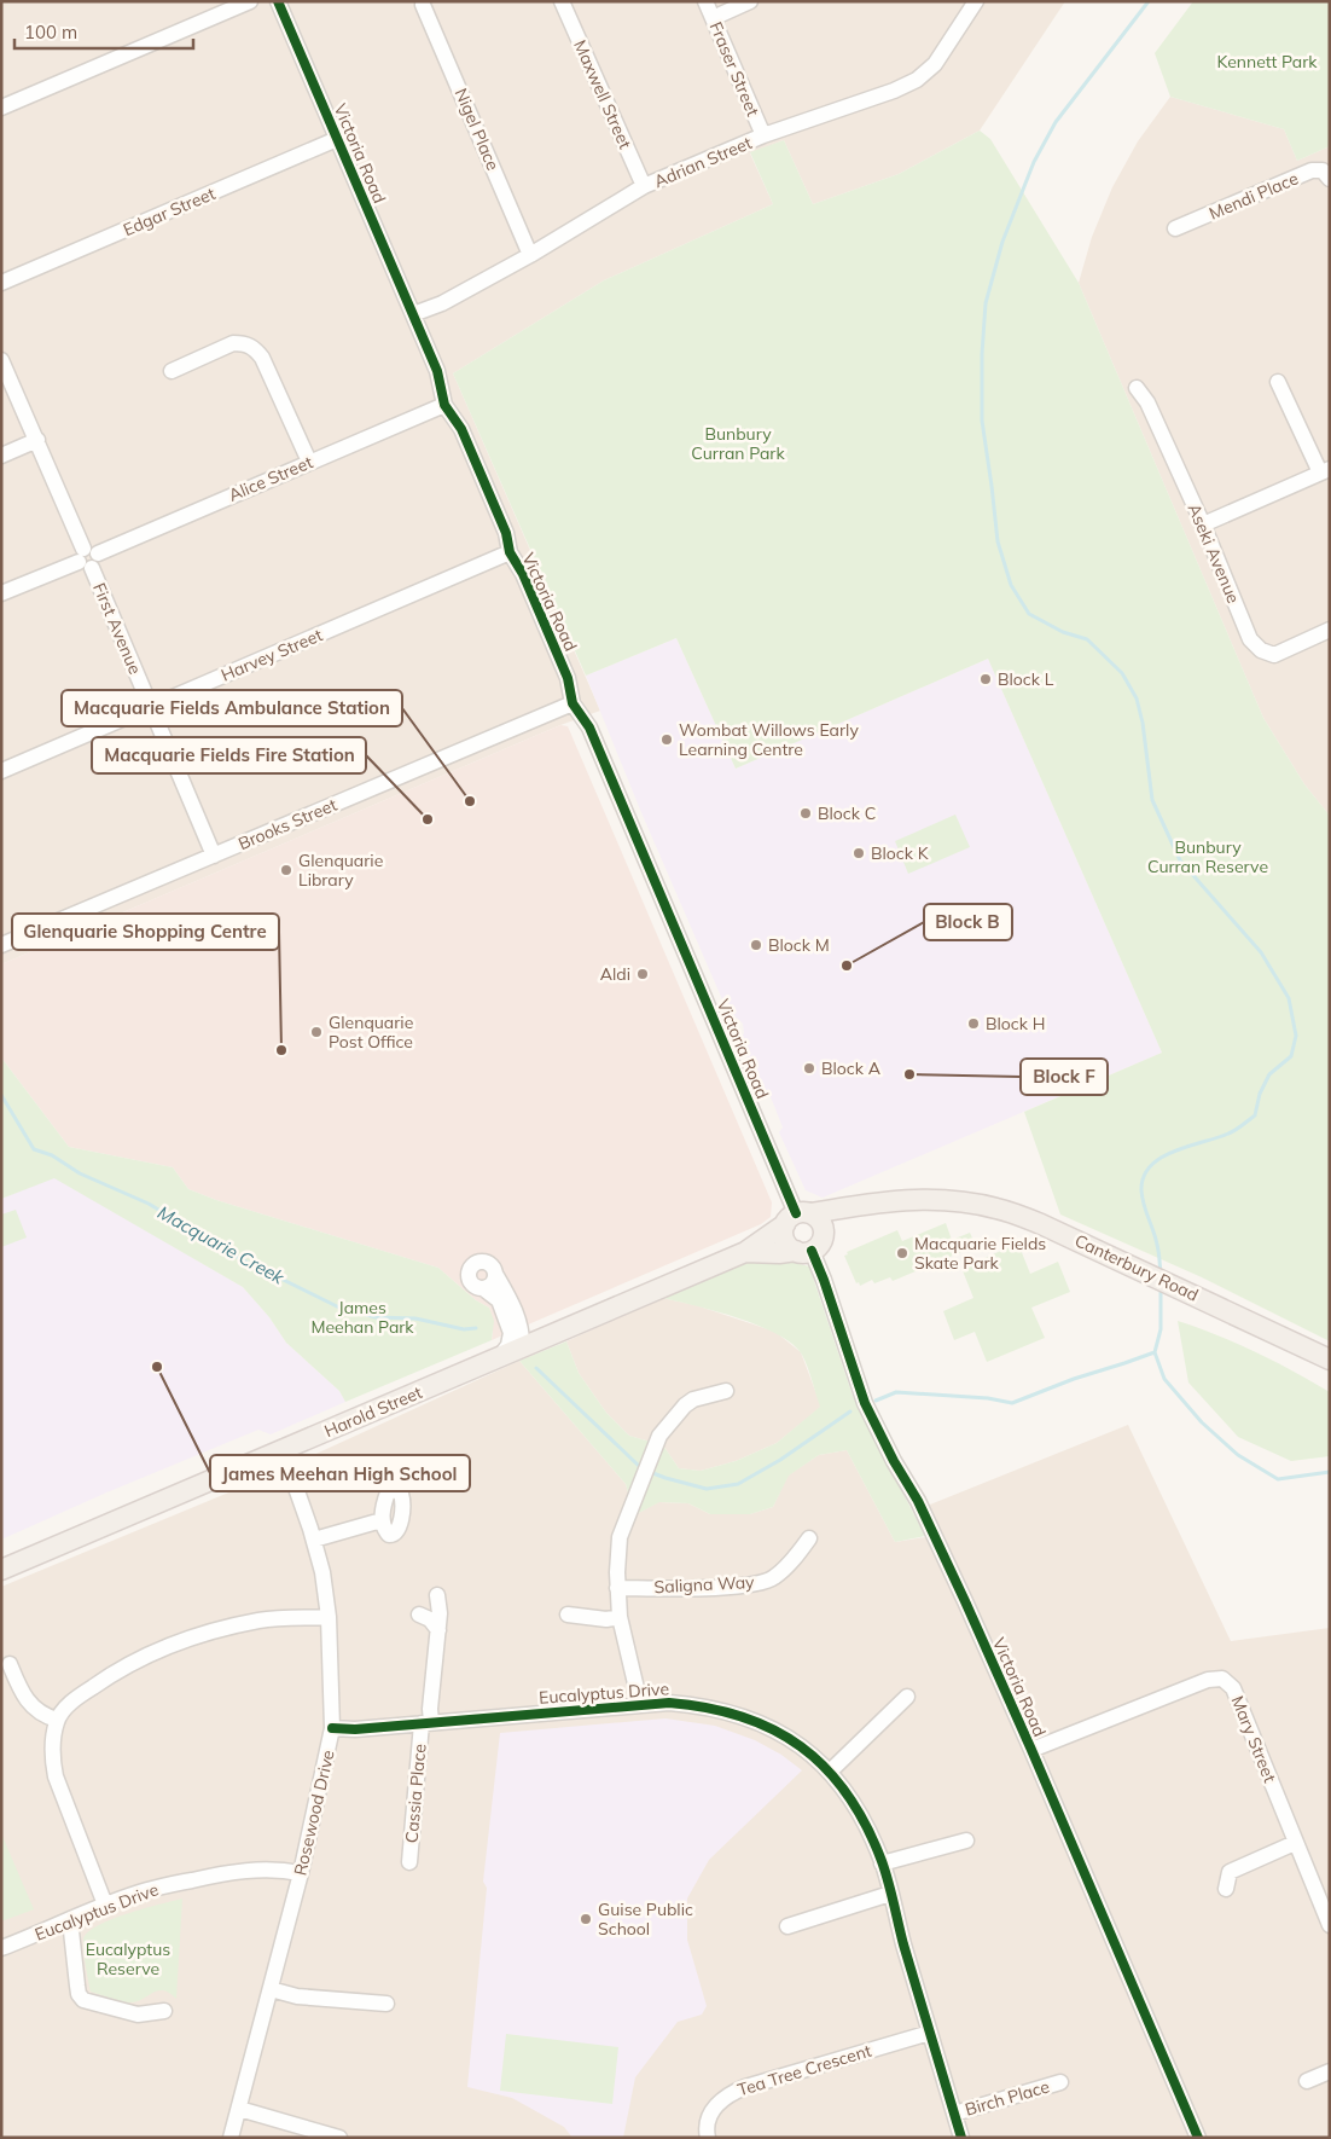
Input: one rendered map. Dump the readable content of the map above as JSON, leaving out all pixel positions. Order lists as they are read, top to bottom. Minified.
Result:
{"streets":{"main road":["Canterbury Road","Harold Street"],"street":["Fraser Street","Maxwell Street","Nigel Place","Victoria Road","Adrian Street","Mendi Place","Edgar Street","Alice Street","Aseki Avenue","First Avenue","Harvey Street","Brooks Street","Saligna Way","Eucalyptus Drive","Mary Street","Cassia Place","Rosewood Drive","Tea Tree Crescent","Birch Place"]},"crossings":[["Fraser Street","Adrian Street"],["Maxwell Street","Adrian Street"],["Nigel Place","Adrian Street"],["Victoria Road","Adrian Street"],["Victoria Road","Edgar Street"],["Victoria Road","Alice Street"],["Victoria Road","Harvey Street"],["Victoria Road","Brooks Street"],["Victoria Road","Canterbury Road"],["Victoria Road","Harold Street"],["Victoria Road","Mary Street"],["Alice Street","First Avenue"],["First Avenue","Harvey Street"],["First Avenue","Brooks Street"],["Canterbury Road","Harold Street"],["Harold Street","Rosewood Drive"],["Eucalyptus Drive","Cassia Place"],["Eucalyptus Drive","Rosewood Drive"],["Eucalyptus Drive","Tea Tree Crescent"],["Eucalyptus Drive","Birch Place"]],"water":["Macquarie Creek"],"parks":["Kennett Park","Bunbury Curran Park","Bunbury Curran Reserve","James Meehan Park","Eucalyptus Reserve"],"places":["Block L","Wombat Willows Early Learning Centre","Macquarie Fields Ambulance Station","Block C","Macquarie Fields Fire Station","Block K","Glenquarie Library","Block M","Block B","Aldi","Block H","Glenquarie Post Office","Glenquarie Shopping Centre","Block A","Block F","Macquarie Fields Skate Park","James Meehan High School","Guise Public School"],"scale_bar":"100 m"}
